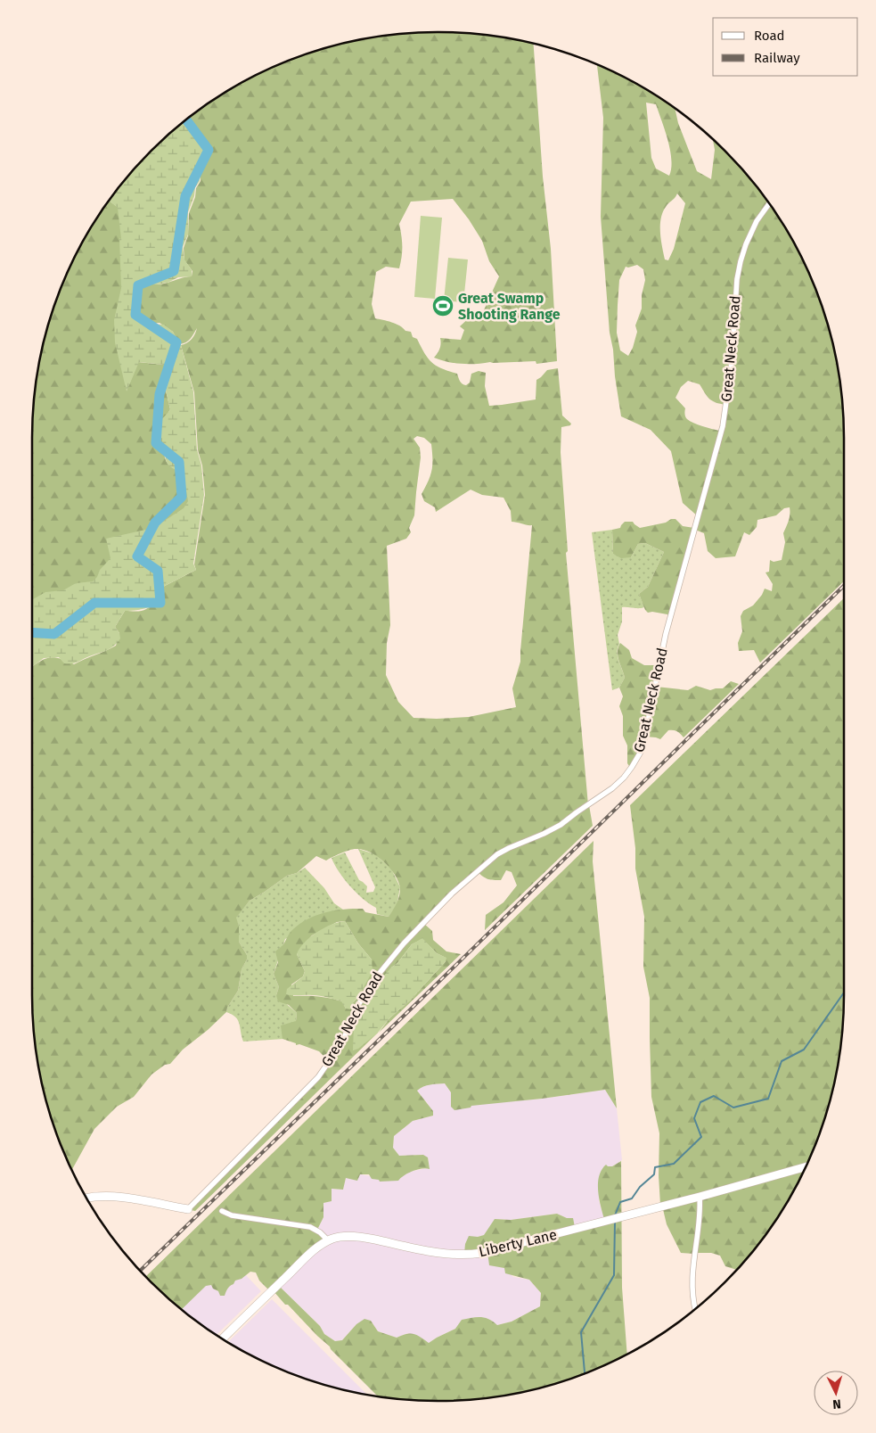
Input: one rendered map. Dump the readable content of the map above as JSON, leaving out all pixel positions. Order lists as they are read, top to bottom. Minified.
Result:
{"streets":{"street":["Great Neck Road","Liberty Lane"]},"places":{"sports":["Great Swamp Shooting Range"]},"legend":["Road","Railway"],"north":"bottom"}
